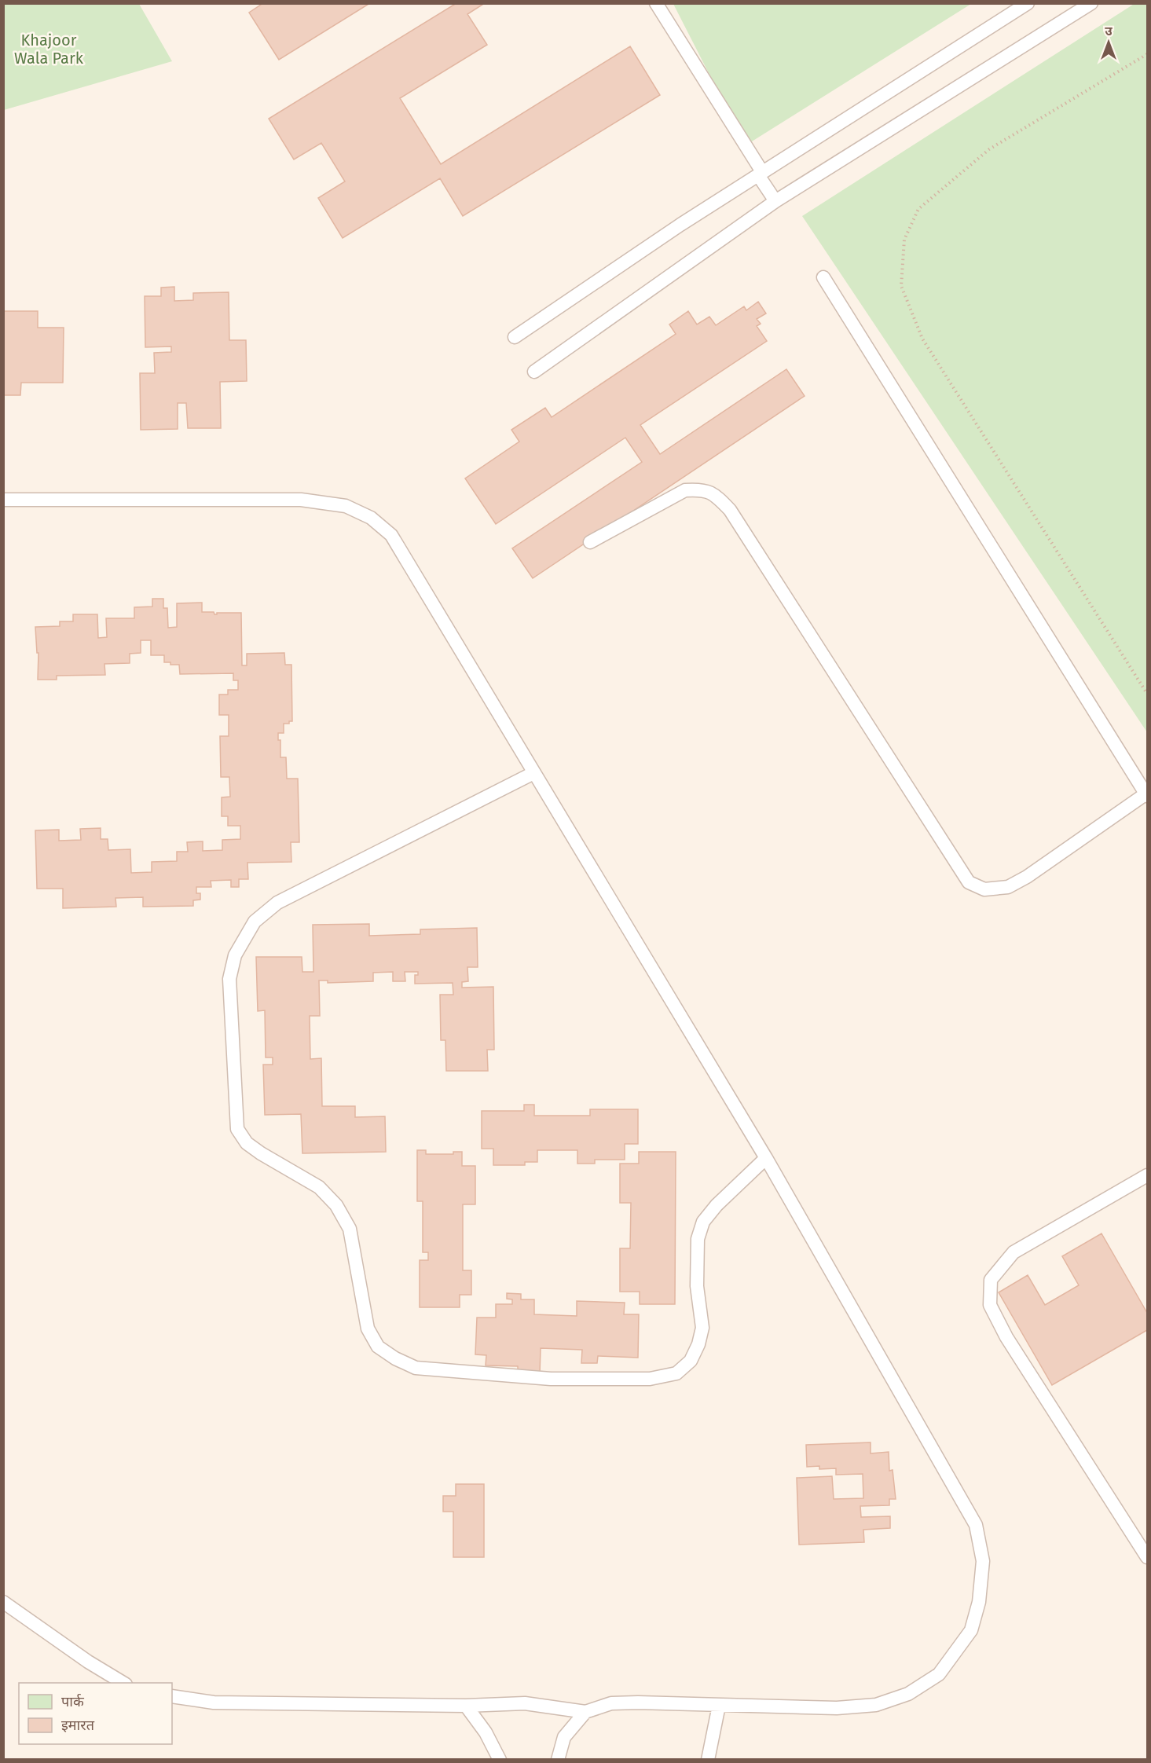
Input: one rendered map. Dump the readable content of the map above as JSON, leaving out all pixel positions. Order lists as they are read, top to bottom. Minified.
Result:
{"parks":["Khajoor Wala Park"],"legend":["पार्क","इमारत"],"north":"top"}
